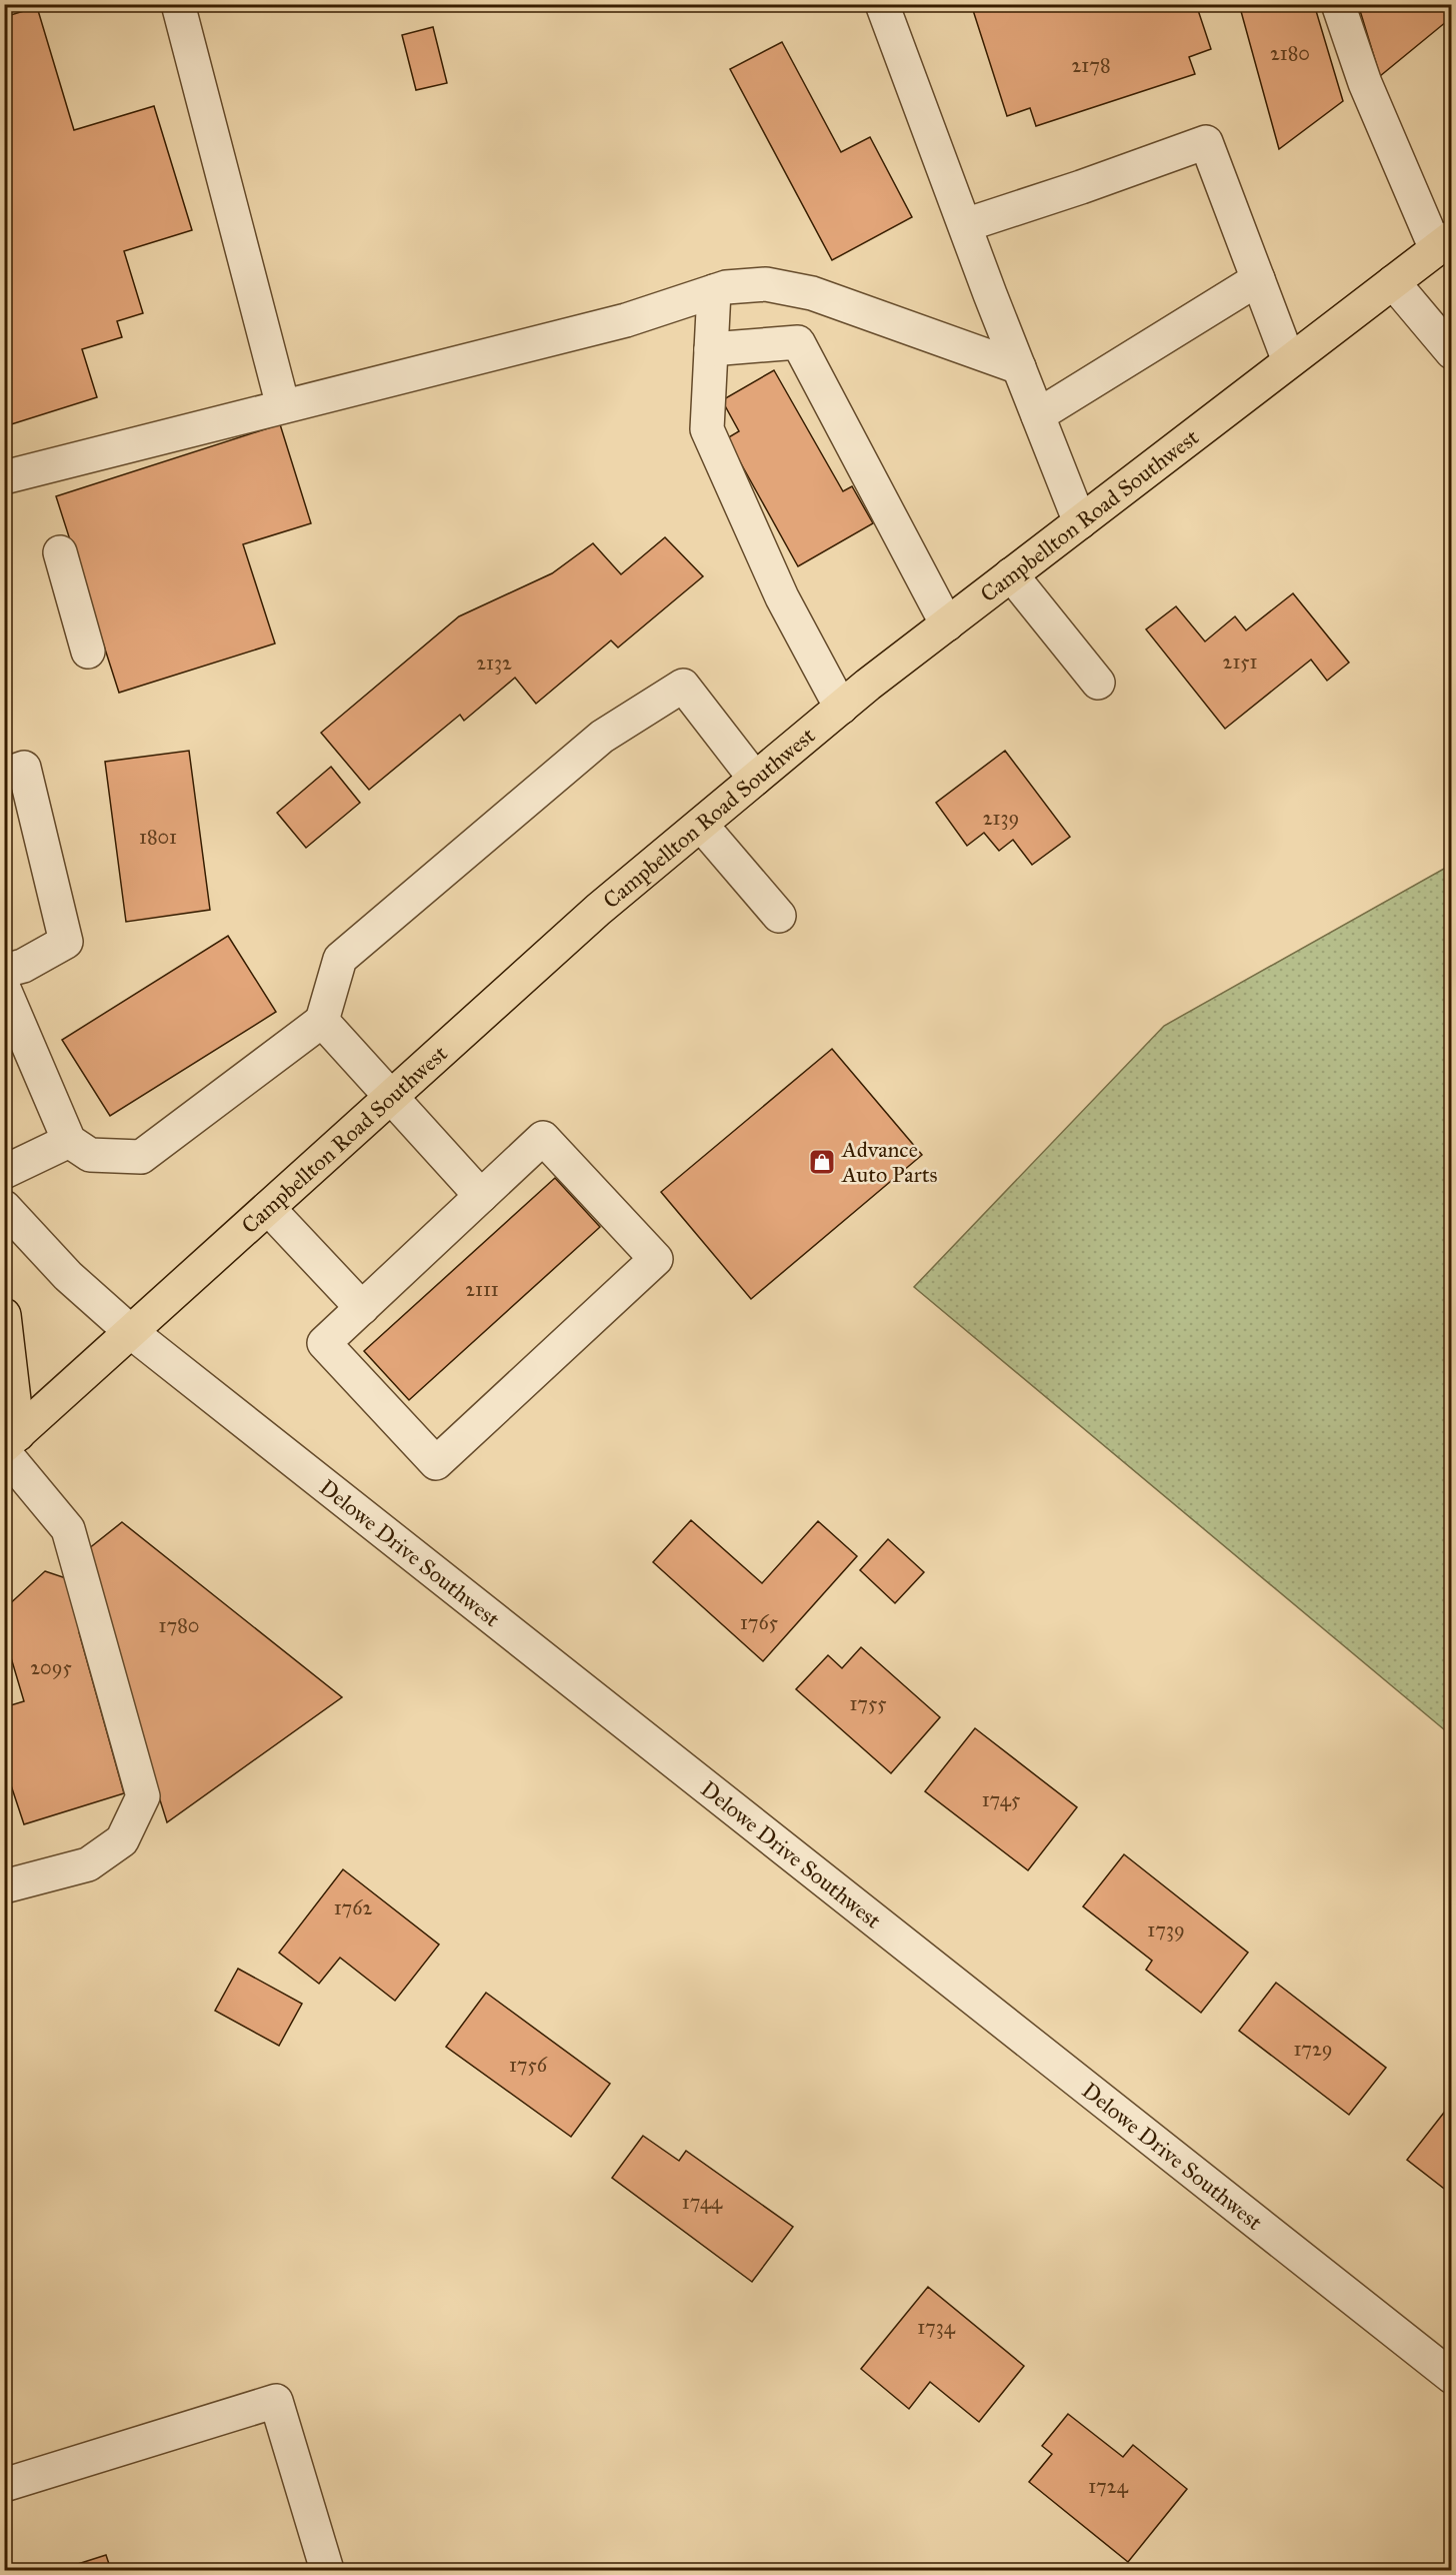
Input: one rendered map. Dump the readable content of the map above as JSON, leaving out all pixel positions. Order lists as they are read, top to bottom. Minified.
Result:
{"streets":{"main road":["Campbellton Road Southwest"],"street":["Delowe Drive Southwest"]},"crossings":[["Campbellton Road Southwest","Delowe Drive Southwest"]],"places":{"shop":["Advance Auto Parts"]},"house_numbers":["2180","2178","2151","2132","2139","1801","2111","1765","1780","2095","1755","1745","1762","1739","1729","1756","1744","1734","1724"]}
